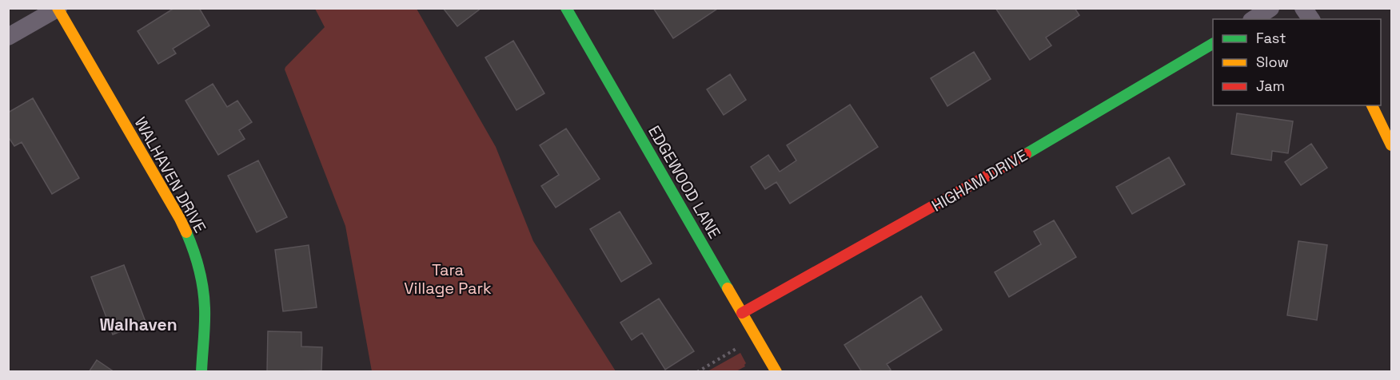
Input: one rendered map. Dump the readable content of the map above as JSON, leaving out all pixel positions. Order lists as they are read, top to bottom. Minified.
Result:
{"streets":{"street":["WALHAVEN DRIVE","HIGHAM DRIVE","EDGEWOOD LANE"]},"crossings":[["HIGHAM DRIVE","EDGEWOOD LANE"]],"districts":["Walhaven"],"parks":["Tara Village Park"],"legend":["Fast","Slow","Jam"]}
